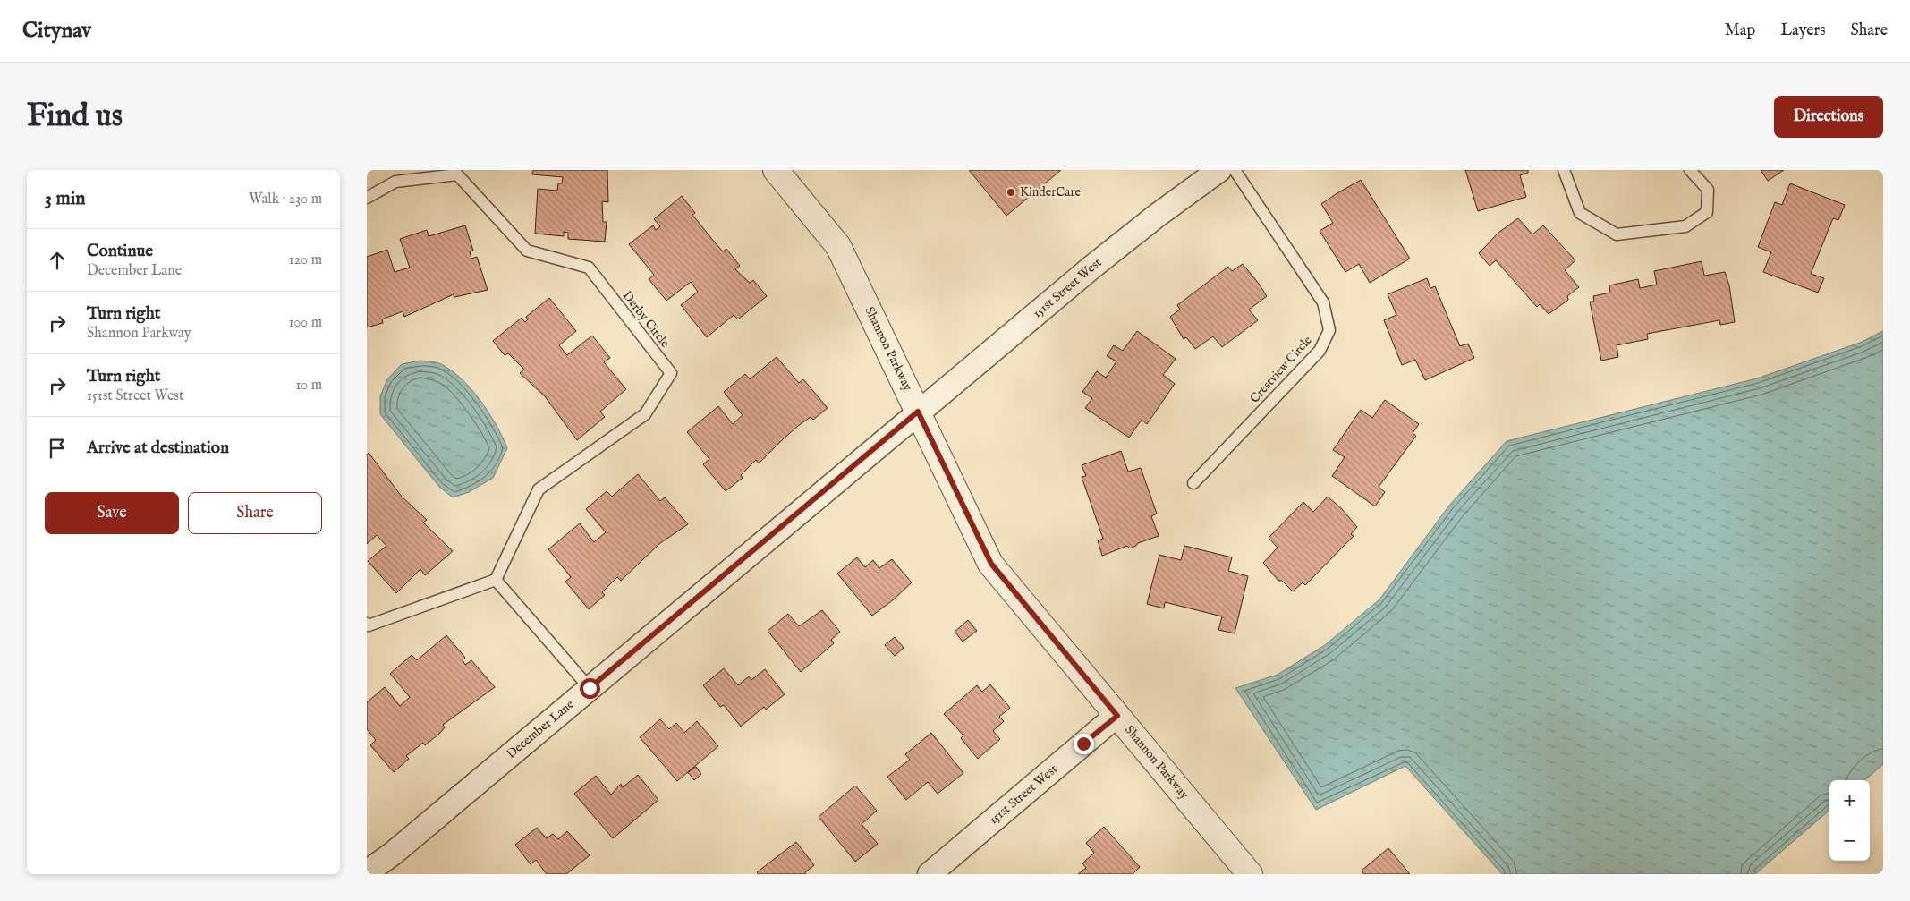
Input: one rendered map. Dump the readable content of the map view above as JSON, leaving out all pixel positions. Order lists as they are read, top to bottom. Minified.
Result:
{"streets":{"street":["151st Street West","Shannon Parkway","December Lane"],"lane":["Derby Circle","Crestview Circle"]},"crossings":[["151st Street West","Shannon Parkway"],["151st Street West","December Lane"],["Shannon Parkway","December Lane"]],"places":["KinderCare"],"page":{"header":"Citynav","nav":["Map","Layers","Share"],"buttons":["Directions",["Save","Share"]],"title":"Find us","heading":["3 min","Walk · 230 m"],"list":[["Continue","December Lane","120 m"],["Turn right","Shannon Parkway","100 m"],["Turn right","151st Street West","10 m"],"Arrive at destination"],"map_buttons":["+","−"]}}
